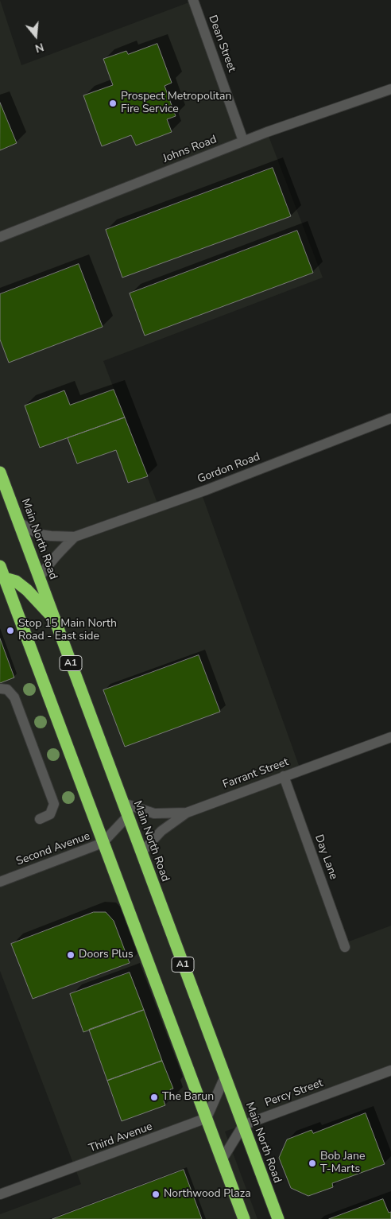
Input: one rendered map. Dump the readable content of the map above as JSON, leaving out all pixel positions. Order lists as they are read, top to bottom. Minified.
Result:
{"streets":{"highway":["Main North Road","A1"],"street":["Dean Street","Johns Road","Gordon Road","Farrant Street","Second Avenue","Day Lane","Percy Street","Third Avenue"]},"crossings":[["Dean Street","Johns Road"],["Gordon Road","Main North Road"],["Main North Road","Farrant Street"],["Main North Road","Second Avenue"],["Main North Road","Percy Street"],["Farrant Street","Day Lane"]],"places":["Prospect Metropolitan Fire Service","Stop 15 Main North Road - East side","Doors Plus","The Barun","Bob Jane T-Marts","Northwood Plaza"],"north":"bottom"}
